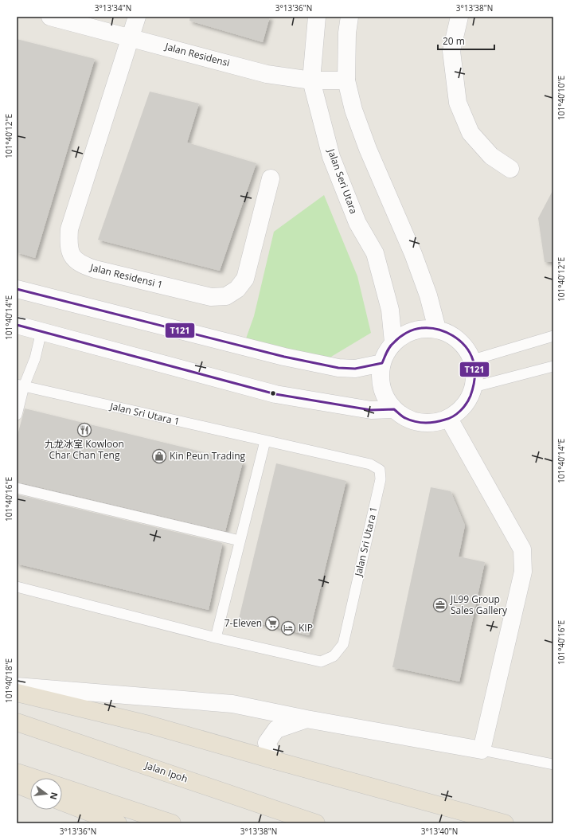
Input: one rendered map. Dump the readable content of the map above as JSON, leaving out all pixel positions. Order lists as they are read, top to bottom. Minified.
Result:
{"streets":{"highway":["Jalan Ipoh"],"street":["Jalan Residensi","Jalan Seri Utara","Jalan Residensi 1"],"lane":["Jalan Sri Utara 1"]},"crossings":[["Jalan Residensi","Jalan Seri Utara"],["Jalan Residensi","Jalan Residensi 1"]],"places":{"restaurant":["九龙冰室 Kowloon Char Chan Teng"],"shop":["Kin Peun Trading"],"office":["JL99 Group Sales Gallery"],"supermarket":["7-Eleven"],"hotel":["KIP"]},"lines":["transit line T121"],"scale_bar":"20 m","north":"right","coordinates":["3°13'34\"N","3°13'36\"N","3°13'38\"N","101°40'10\"E","101°40'12\"E","101°40'14\"E","101°40'16\"E","101°40'18\"E","3°13'40\"N"]}
